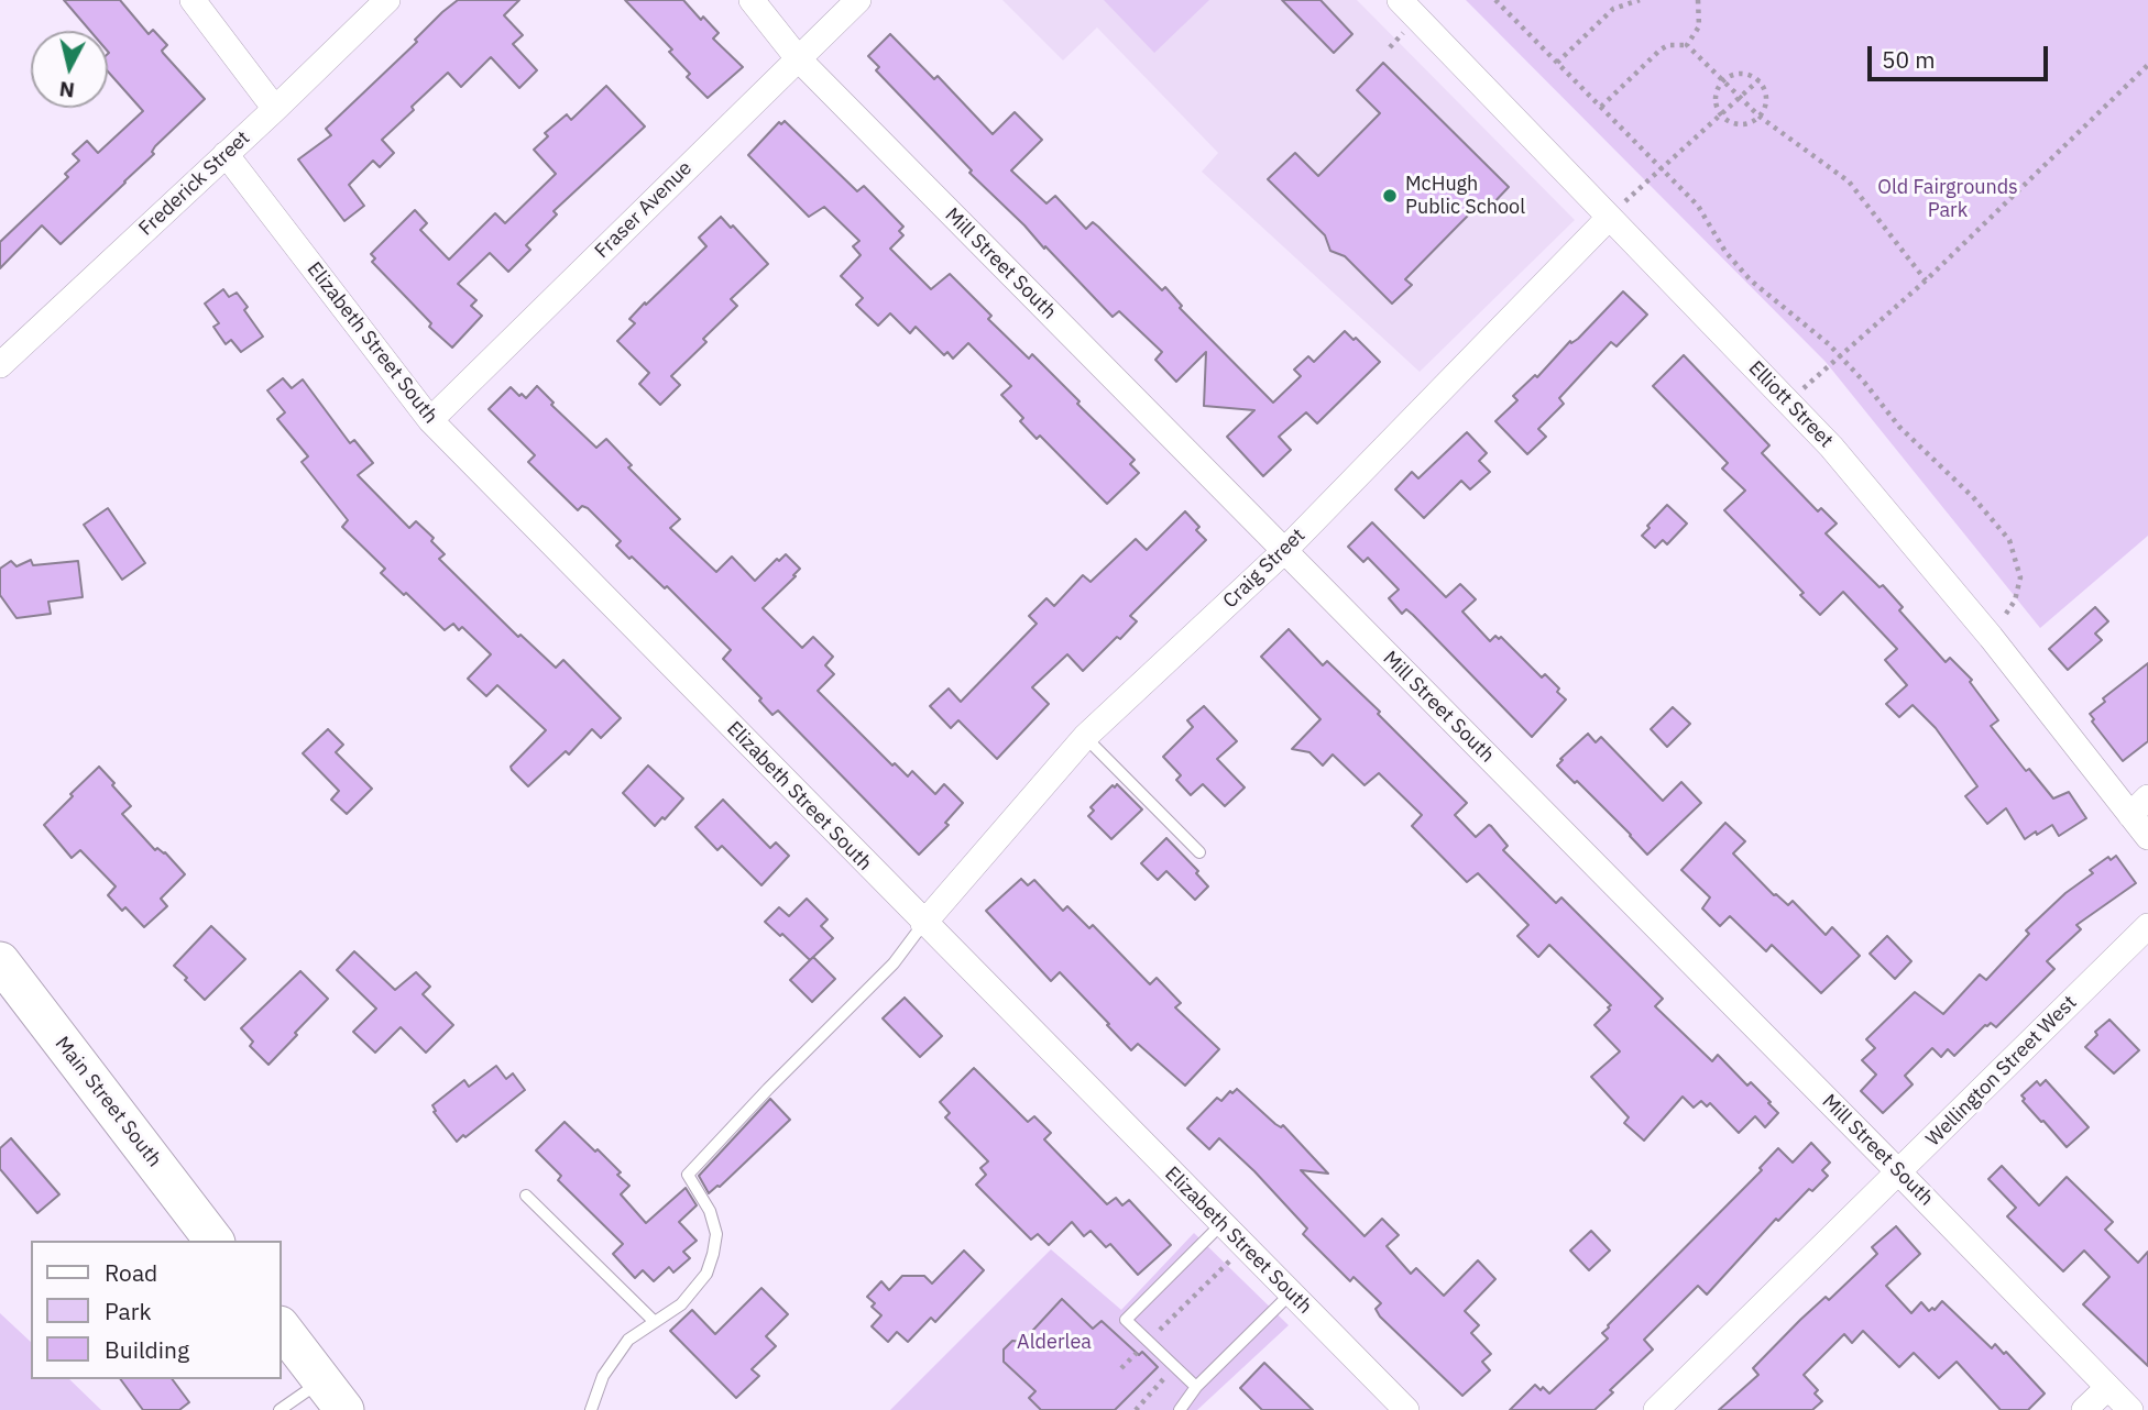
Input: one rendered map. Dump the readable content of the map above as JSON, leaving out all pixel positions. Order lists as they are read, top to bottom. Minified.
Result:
{"streets":{"main road":["Main Street South"],"street":["Frederick Street","Fraser Avenue","Mill Street South","Elizabeth Street South","Elliott Street","Craig Street","Wellington Street West"]},"crossings":[["Frederick Street","Elizabeth Street South"],["Fraser Avenue","Mill Street South"],["Fraser Avenue","Elizabeth Street South"],["Mill Street South","Craig Street"],["Mill Street South","Wellington Street West"],["Elizabeth Street South","Craig Street"],["Elliott Street","Craig Street"]],"parks":["Old Fairgrounds Park","Alderlea"],"places":["McHugh Public School"],"legend":["Road","Park","Building"],"scale_bar":"50 m","north":"bottom"}
